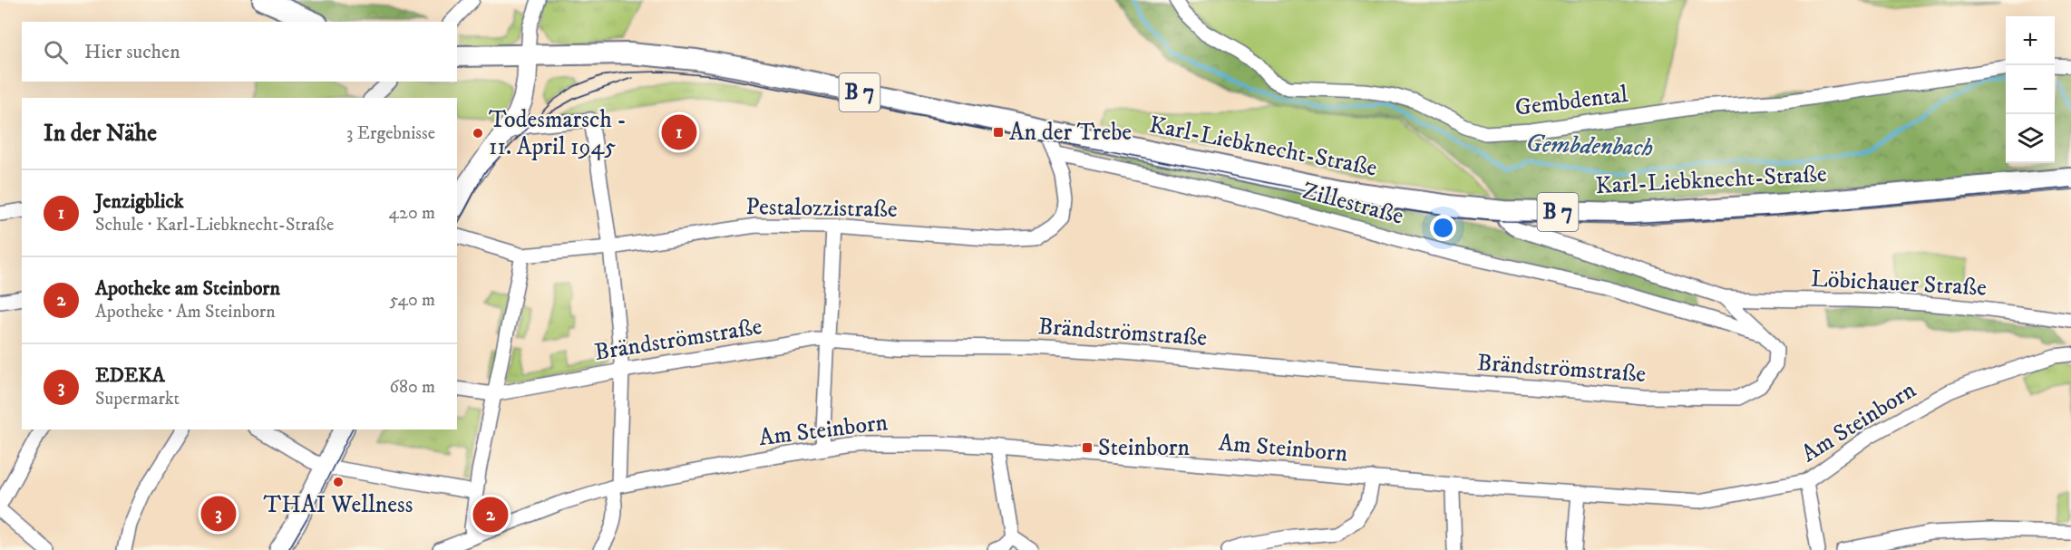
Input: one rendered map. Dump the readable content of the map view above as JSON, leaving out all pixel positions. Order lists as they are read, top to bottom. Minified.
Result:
{"streets":{"main road":["B 7","Karl-Liebknecht-Straße"],"street":["Gembdental","Zillestraße","Pestalozzistraße","Löbichauer Straße","Brändströmstraße","Am Steinborn"]},"crossings":[["B 7","Karl-Liebknecht-Straße"],["Karl-Liebknecht-Straße","Pestalozzistraße"],["Karl-Liebknecht-Straße","Löbichauer Straße"],["Zillestraße","Pestalozzistraße"],["Zillestraße","Löbichauer Straße"],["Löbichauer Straße","Brändströmstraße"]],"water":["Gembdenbach"],"places":{"transit":["An der Trebe","Steinborn"],"other":["Todesmarsch - 11. April 1945","THAI Wellness"]},"page":{"map_buttons":["+","−"],"search":"Hier suchen","heading":["In der Nähe","3 Ergebnisse"],"pins":["1","3","2"],"list":[{"mark":"1","name":"Jenzigblick","note":"Schule · Karl-Liebknecht-Straße","value":"420 m"},{"mark":"2","name":"Apotheke am Steinborn","note":"Apotheke · Am Steinborn","value":"540 m"},{"mark":"3","name":"EDEKA","note":"Supermarkt","value":"680 m"}]}}
